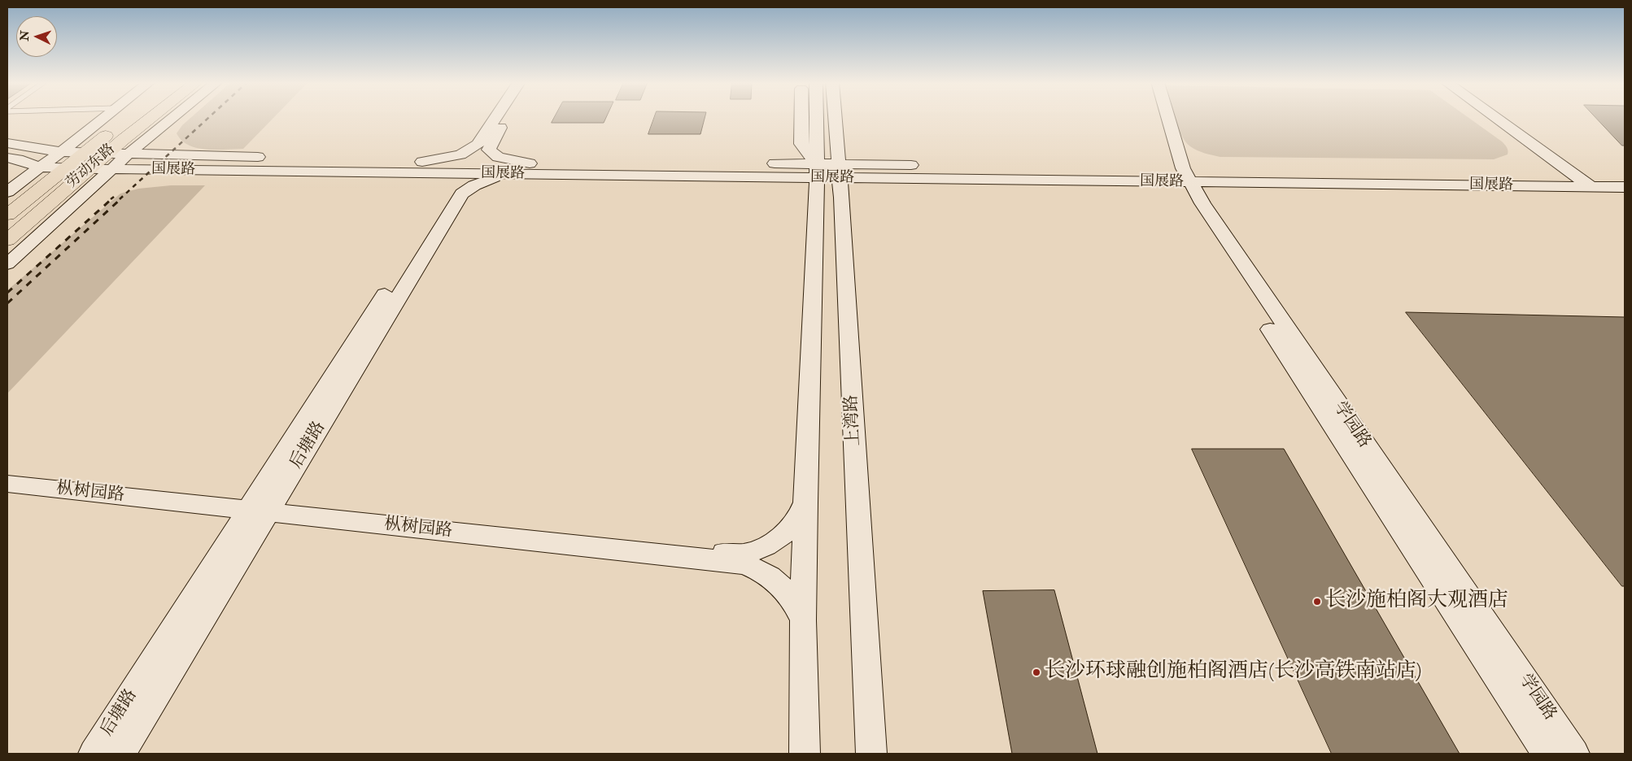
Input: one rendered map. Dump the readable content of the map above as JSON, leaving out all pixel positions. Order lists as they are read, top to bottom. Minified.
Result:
{"streets":{"highway":["劳动东路"],"main road":["国展路","上湾路","学园路","后塘路","枞树园路"]},"crossings":[["劳动东路","国展路"],["国展路","上湾路"],["国展路","学园路"],["国展路","后塘路"],["上湾路","枞树园路"],["后塘路","枞树园路"]],"places":["长沙施柏阁大观酒店","长沙环球融创施柏阁酒店(长沙高铁南站店)"],"north":"left"}
